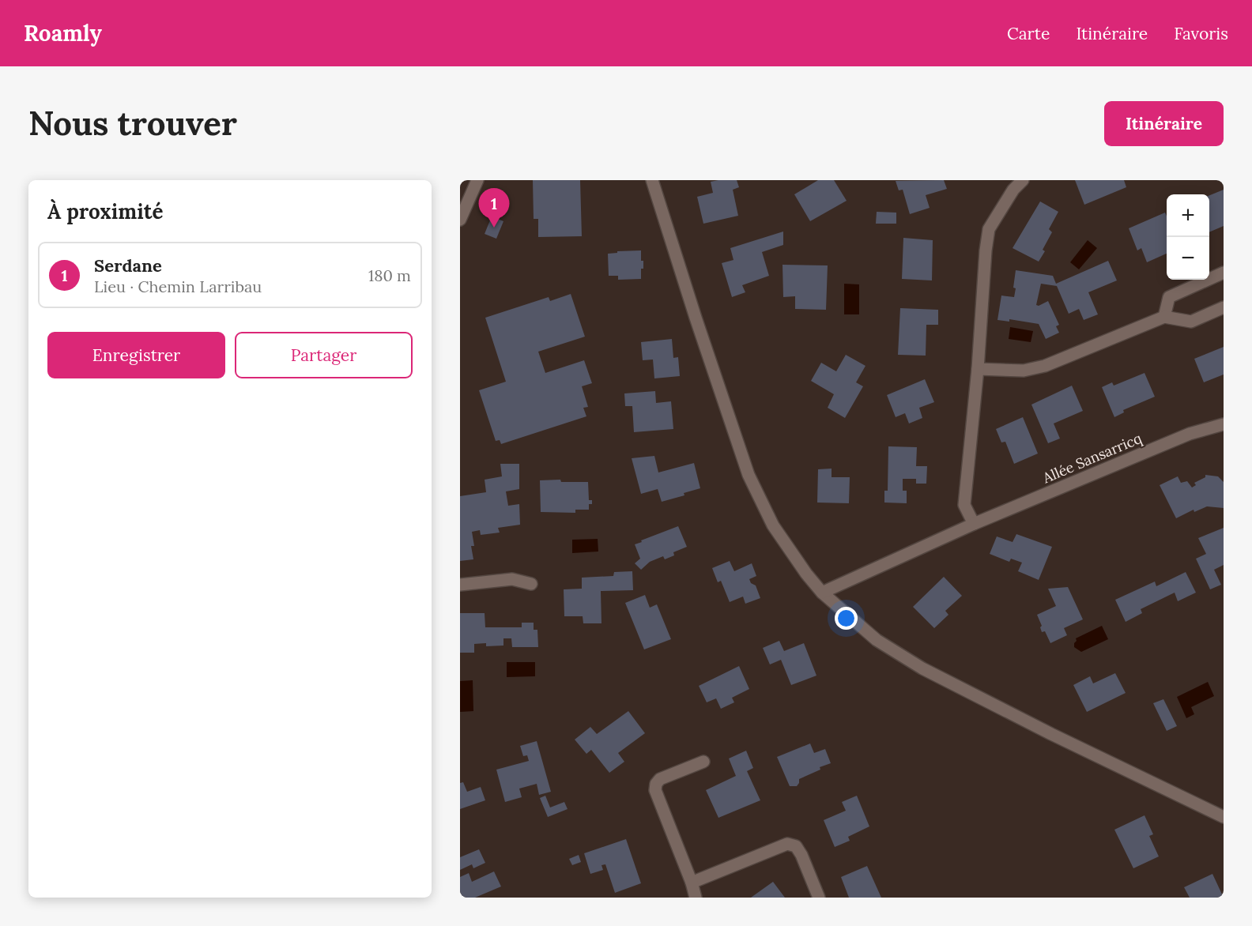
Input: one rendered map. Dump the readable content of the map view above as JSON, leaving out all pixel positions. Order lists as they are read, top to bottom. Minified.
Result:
{"streets":{"street":["Allée Sansarricq"]},"page":{"header":"Roamly","nav":["Carte","Itinéraire","Favoris"],"buttons":["Itinéraire",["Enregistrer","Partager"]],"title":"Nous trouver","heading":"À proximité","pins":"1","map_buttons":["+","−"],"list":[{"mark":"1","name":"Serdane","note":"Lieu · Chemin Larribau","value":"180 m"}]}}
